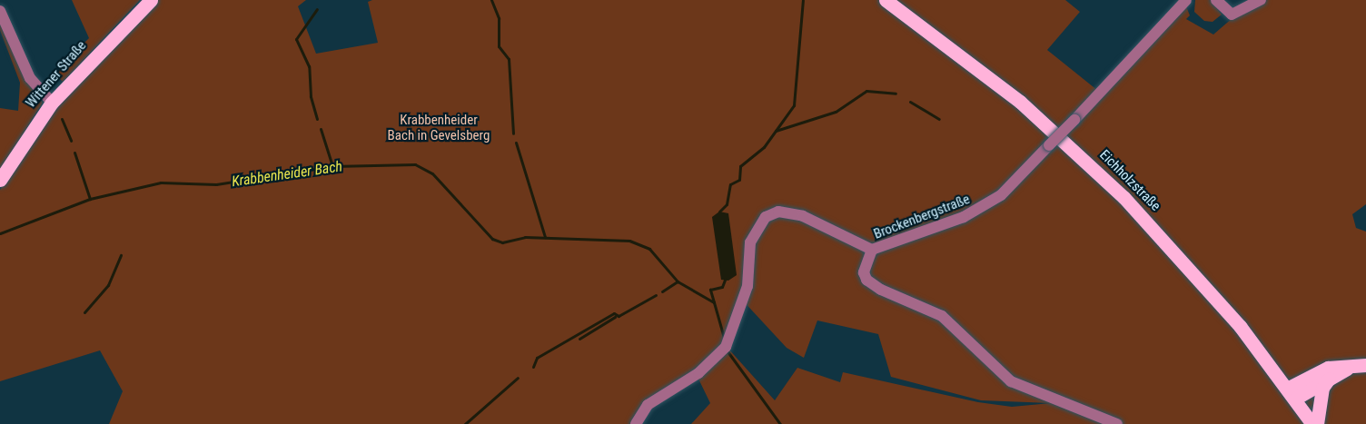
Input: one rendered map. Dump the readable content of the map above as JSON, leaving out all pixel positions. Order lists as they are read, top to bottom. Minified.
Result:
{"streets":{"main road":["Wittener Straße","Eichholzstraße"],"street":["Brockenbergstraße"]},"water":["Krabbenheider Bach"],"parks":["Krabbenheider Bach in Gevelsberg"]}
